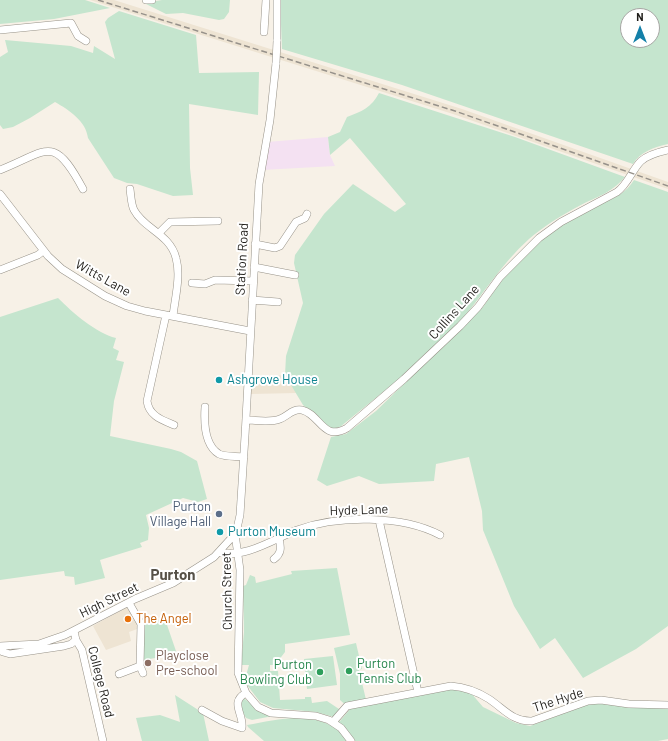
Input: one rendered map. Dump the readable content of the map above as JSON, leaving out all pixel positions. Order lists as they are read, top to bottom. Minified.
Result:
{"streets":{"street":["Station Road","Witts Lane","Collins Lane","Hyde Lane","Church Street","High Street","College Road","The Hyde"]},"crossings":[["Station Road","Witts Lane"],["Station Road","Collins Lane"],["Station Road","High Street"],["Hyde Lane","Church Street"],["Church Street","High Street"],["Church Street","The Hyde"],["High Street","College Road"]],"districts":["Purton"],"places":["Ashgrove House","Purton Village Hall","Purton Museum","The Angel","Playclose Pre-school","Purton Tennis Club","Purton Bowling Club"],"north":"top"}
